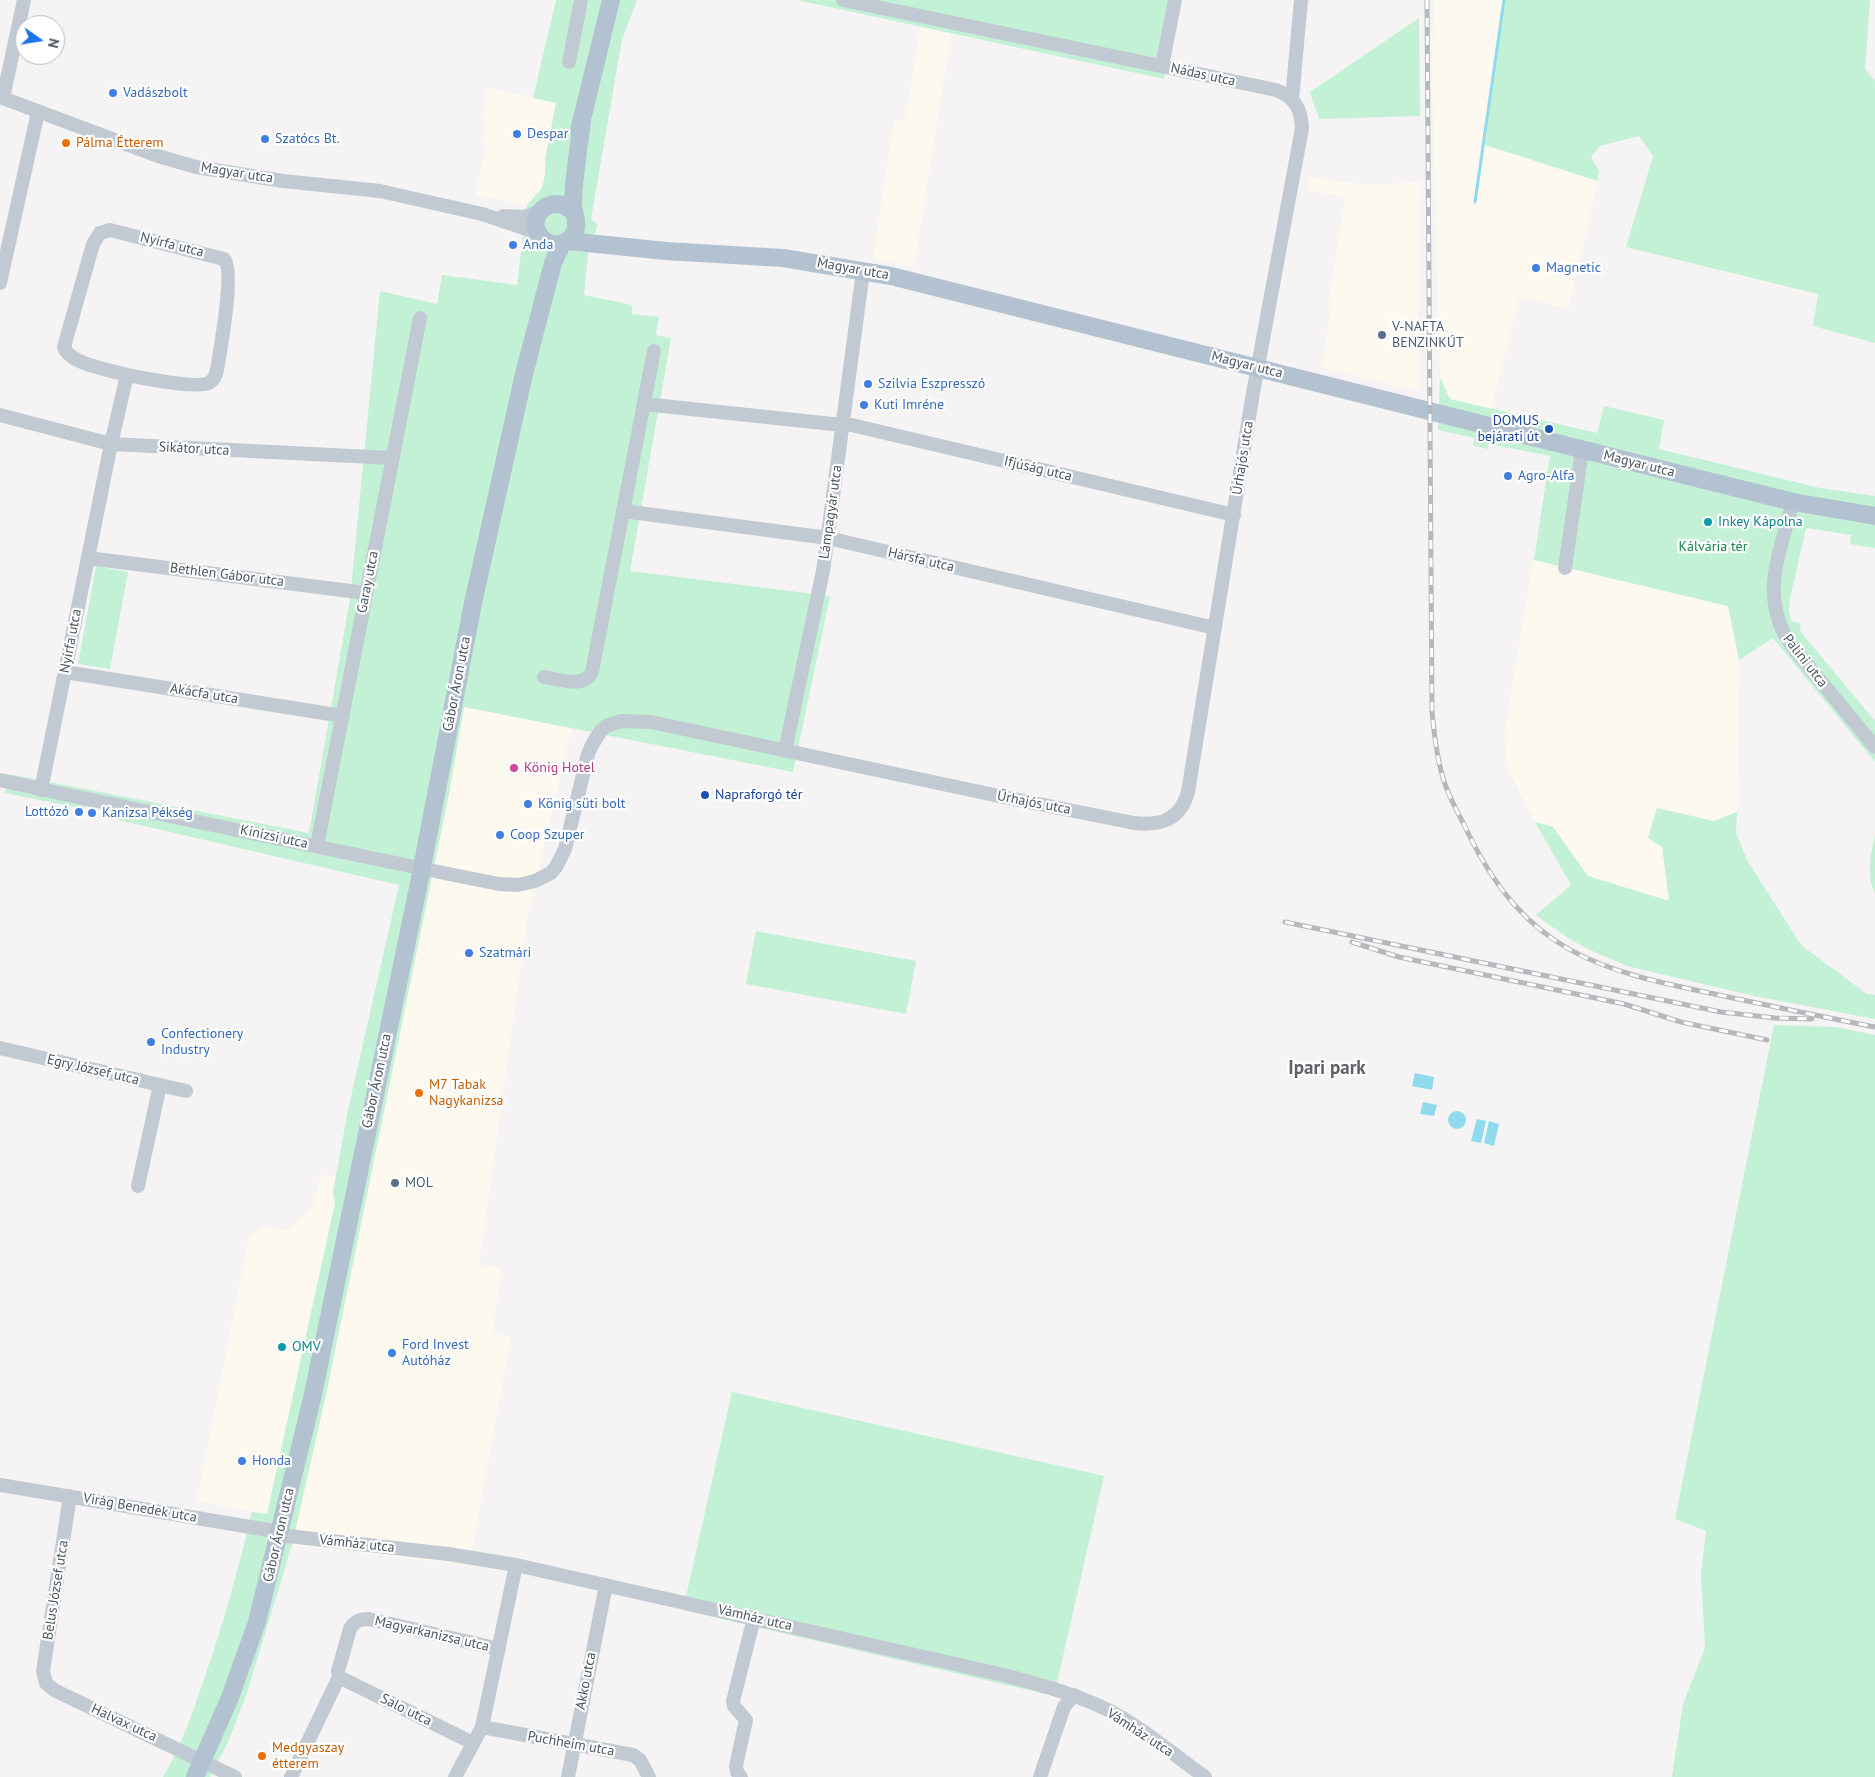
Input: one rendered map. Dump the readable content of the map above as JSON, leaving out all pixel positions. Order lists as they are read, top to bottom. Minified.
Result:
{"streets":{"main road":["Magyar utca","Gábor Áron utca"],"street":["Nádas utca","Nyírfa utca","Sikátor utca","Űrhajós utca","Ifjúság utca","Lámpagyár utca","Hársfa utca","Bethlen Gábor utca","Garay utca","Palini utca","Akácfa utca","Kinizsi utca","Egry József utca","Virág Benedek utca","Vámház utca","Belus József utca","Magyarkanizsa utca","Akko utca","Salo utca","Halvax utca","Puchheim utca"]},"crossings":[["Magyar utca","Űrhajós utca"],["Magyar utca","Lámpagyár utca"],["Magyar utca","Palini utca"],["Magyar utca","Gábor Áron utca"],["Nyírfa utca","Sikátor utca"],["Nyírfa utca","Bethlen Gábor utca"],["Nyírfa utca","Akácfa utca"],["Nyírfa utca","Kinizsi utca"],["Sikátor utca","Garay utca"],["Űrhajós utca","Ifjúság utca"],["Űrhajós utca","Lámpagyár utca"],["Űrhajós utca","Hársfa utca"],["Űrhajós utca","Kinizsi utca"],["Ifjúság utca","Lámpagyár utca"],["Lámpagyár utca","Hársfa utca"],["Bethlen Gábor utca","Garay utca"],["Garay utca","Akácfa utca"],["Garay utca","Kinizsi utca"],["Gábor Áron utca","Kinizsi utca"],["Gábor Áron utca","Virág Benedek utca"],["Gábor Áron utca","Vámház utca"],["Gábor Áron utca","Halvax utca"],["Virág Benedek utca","Vámház utca"],["Virág Benedek utca","Belus József utca"],["Vámház utca","Akko utca"],["Belus József utca","Halvax utca"],["Magyarkanizsa utca","Salo utca"],["Akko utca","Puchheim utca"]],"districts":["Ipari park"],"parks":["Kálvária tér"],"places":["Vadászbolt","Despar","Szatócs Bt.","Pálma Étterem","Anda","Magnetic","V-NAFTA BENZINKÚT","Szilvia Eszpresszó","Kuti Imréne","DOMUS bejárati út","Agro-Alfa","Inkey Kápolna","König Hotel","Napraforgó tér","König süti bolt","Lottózó","Kanizsa Pékség","Coop Szuper","Szatmári","Confectionery Industry","M7 Tabak Nagykanizsa","MOL","OMV","Ford Invest Autóház","Honda","Medgyaszay étterem"],"north":"right"}
